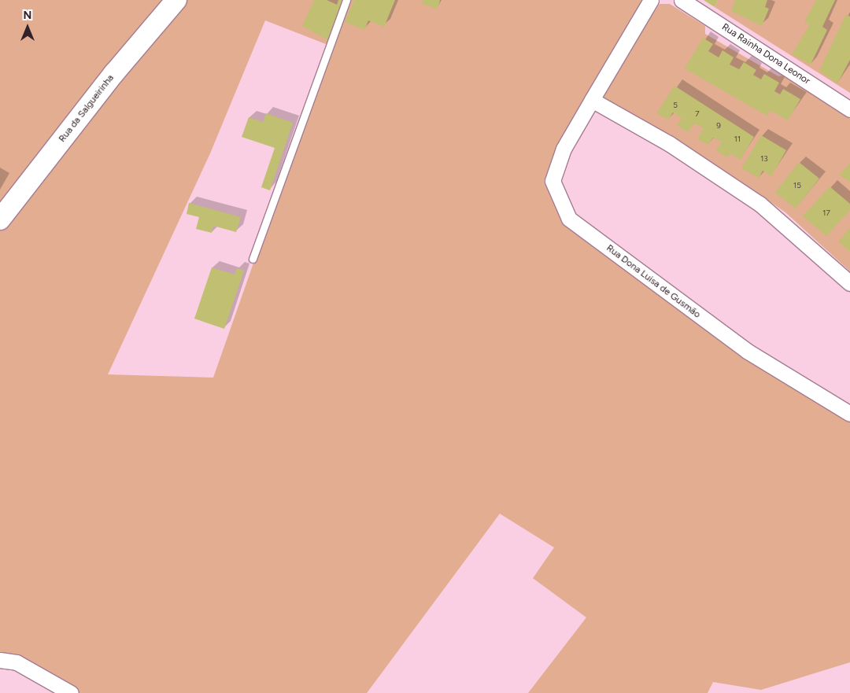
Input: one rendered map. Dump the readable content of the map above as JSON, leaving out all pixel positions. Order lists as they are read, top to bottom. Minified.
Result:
{"streets":{"street":["Rua Rainha Dona Leonor","Rua da Salgueirinha","Rua Dona Luisa de Gusmão"]},"house_numbers":["5","7","9","11","13","15","17"],"north":"top"}
